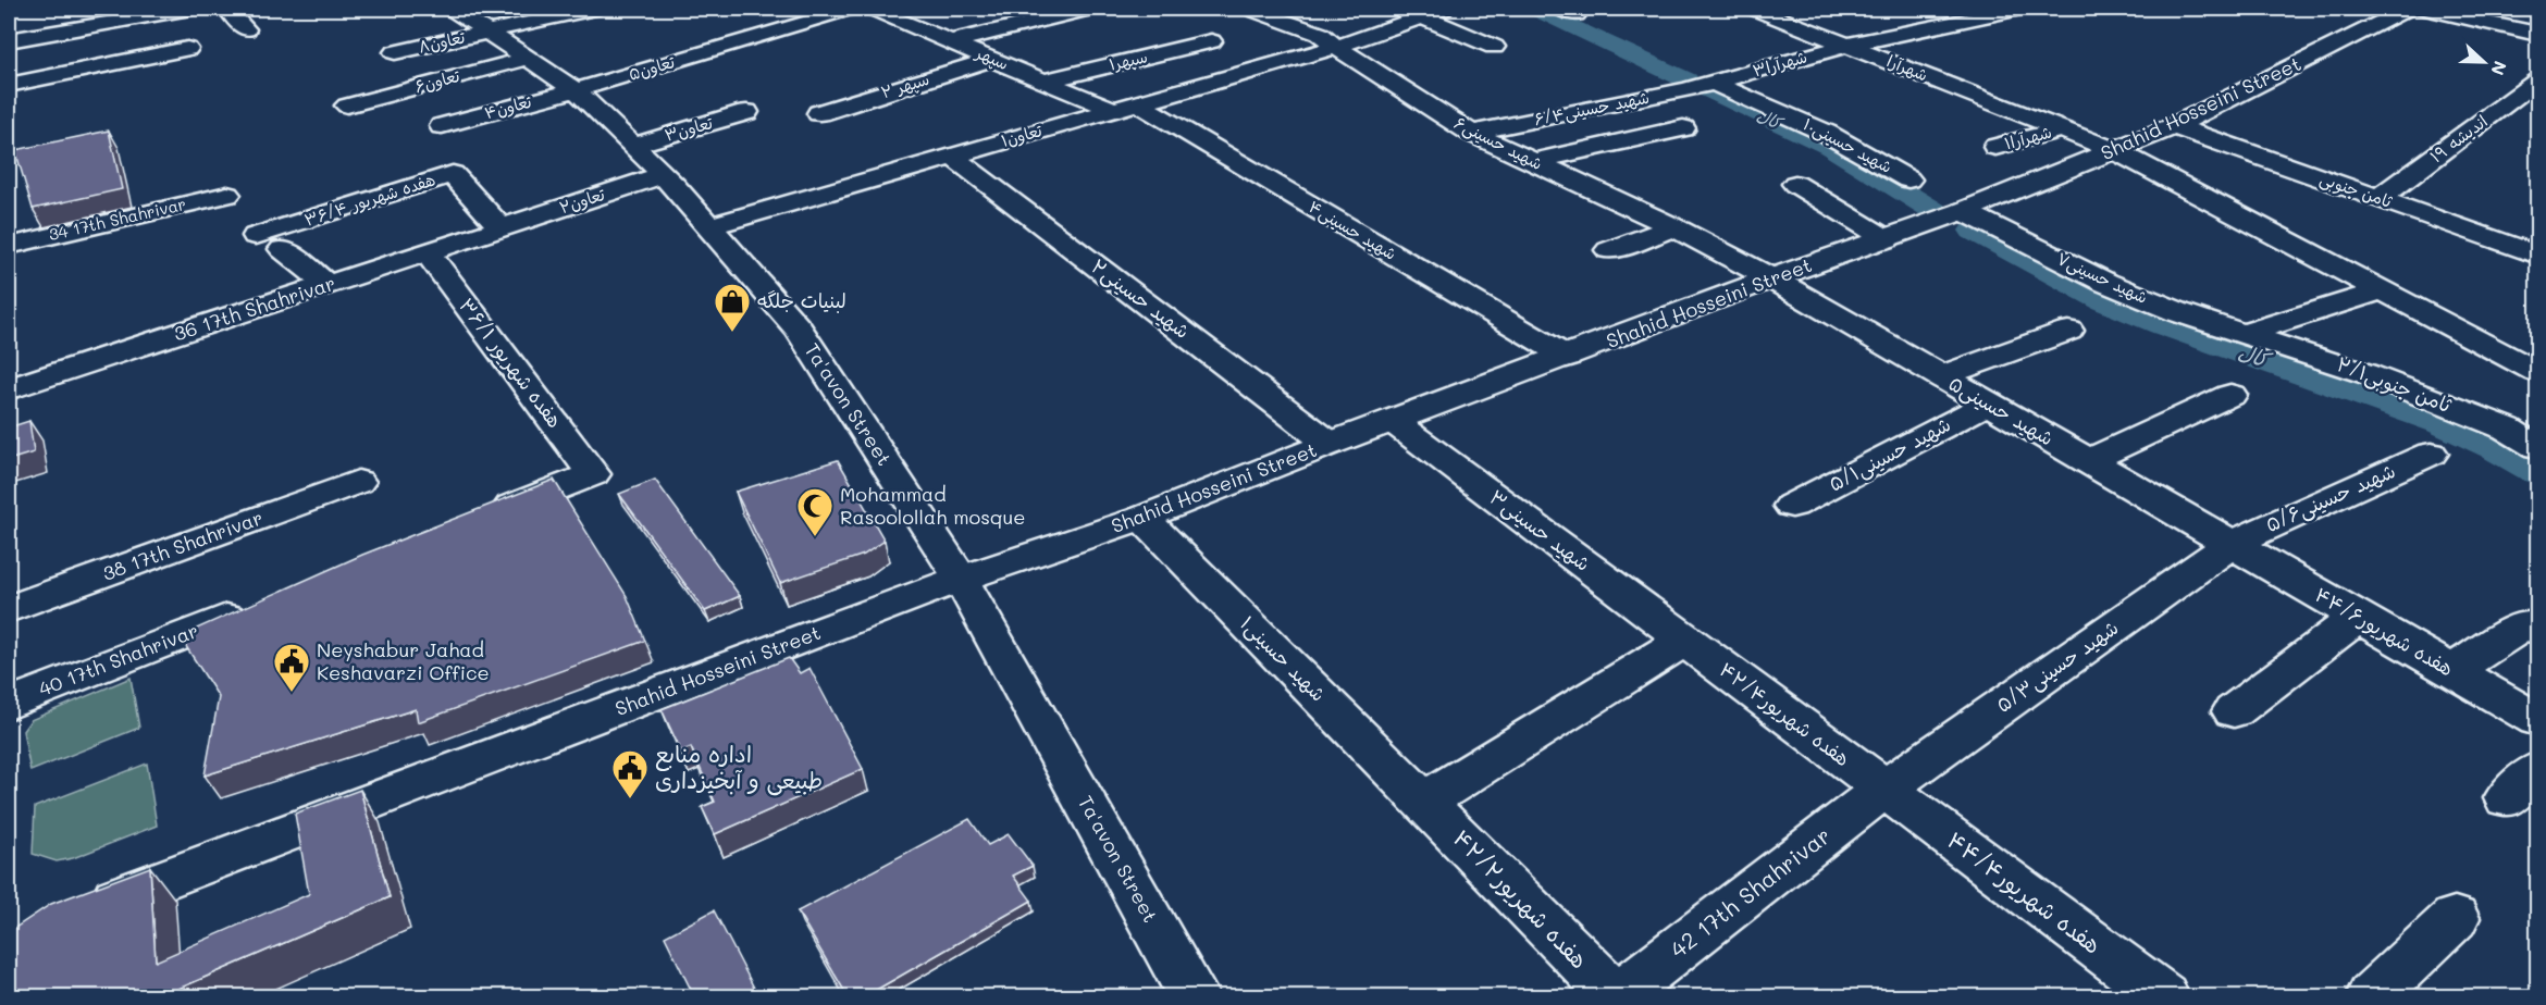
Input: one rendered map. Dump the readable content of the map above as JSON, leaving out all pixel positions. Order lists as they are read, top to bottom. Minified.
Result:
{"streets":{"street":["تعاون۸","سپهر","سپهر۱","شهرآرا۳","تعاون۵","شهرآرا","تعاون۶","سپهر ۲","تعاون۴","شهید حسینی۶/۴","Shahid Hosseini Street","تعاون۳","تعاون۱","شهرآرا۱","اندیشه ۱۹","شهید حسینی۶","شهید حسینی۱۰","ثامن جنوبی","هفده شهریور ۳۶/۴","تعاون۲","34 17th Shahrivar","شهید حسینی۴","شهید حسینی۷","شهید حسینی۲","36 17th Shahrivar","هفده شهریور ۳۶/۱","ثامن جنوبی۲/۱","Ta'avon Street","شهید حسینی۵","شهید حسینی۵/۱","شهید حسینی۵/۶","شهید حسینی۳","38 17th Shahrivar","هفده شهریور۴۴/۶","شهید حسینی۱","40 17th Shahrivar","شهید حسینی۵/۳","هفده شهریور۴۲/۴","42 17th Shahrivar","هفده شهریور۴۴/۴","هفده شهریور۴۲/۲"]},"crossings":[["تعاون۸","Ta'avon Street"],["سپهر","سپهر۱"],["سپهر","سپهر ۲"],["سپهر","تعاون۱"],["سپهر","شهید حسینی۴"],["شهرآرا۳","شهرآرا"],["شهرآرا۳","شهید حسینی۶/۴"],["شهرآرا۳","شهید حسینی۱۰"],["تعاون۵","تعاون۴"],["تعاون۵","Ta'avon Street"],["شهرآرا","Shahid Hosseini Street"],["شهرآرا","شهرآرا۱"],["تعاون۶","Ta'avon Street"],["تعاون۴","Ta'avon Street"],["شهید حسینی۶/۴","شهید حسینی۶"],["شهید حسینی۶/۴","شهید حسینی۱۰"],["Shahid Hosseini Street","شهید حسینی۶"],["Shahid Hosseini Street","ثامن جنوبی"],["Shahid Hosseini Street","شهید حسینی۴"],["Shahid Hosseini Street","شهید حسینی۷"],["Shahid Hosseini Street","شهید حسینی۲"],["Shahid Hosseini Street","Ta'avon Street"],["Shahid Hosseini Street","شهید حسینی۵"],["Shahid Hosseini Street","شهید حسینی۳"],["Shahid Hosseini Street","شهید حسینی۱"],["تعاون۳","Ta'avon Street"],["تعاون۱","شهید حسینی۶"],["تعاون۱","شهید حسینی۴"],["تعاون۱","شهید حسینی۲"],["تعاون۱","Ta'avon Street"],["اندیشه ۱۹","ثامن جنوبی"],["شهید حسینی۶","شهید حسینی۵"],["هفده شهریور ۳۶/۴","تعاون۲"],["هفده شهریور ۳۶/۴","36 17th Shahrivar"],["تعاون۲","36 17th Shahrivar"],["تعاون۲","Ta'avon Street"],["شهید حسینی۷","ثامن جنوبی۲/۱"],["36 17th Shahrivar","هفده شهریور ۳۶/۱"],["شهید حسینی۵","شهید حسینی۵/۱"],["شهید حسینی۵","شهید حسینی۵/۶"],["شهید حسینی۵","هفده شهریور۴۴/۶"],["شهید حسینی۵","شهید حسینی۵/۳"],["شهید حسینی۵/۶","هفده شهریور۴۴/۶"],["شهید حسینی۵/۶","شهید حسینی۵/۳"],["شهید حسینی۳","هفده شهریور۴۲/۴"],["هفده شهریور۴۴/۶","شهید حسینی۵/۳"],["شهید حسینی۱","هفده شهریور۴۲/۲"],["شهید حسینی۵/۳","هفده شهریور۴۲/۴"],["شهید حسینی۵/۳","42 17th Shahrivar"],["شهید حسینی۵/۳","هفده شهریور۴۴/۴"],["هفده شهریور۴۲/۴","42 17th Shahrivar"],["هفده شهریور۴۲/۴","هفده شهریور۴۴/۴"],["42 17th Shahrivar","هفده شهریور۴۴/۴"],["42 17th Shahrivar","هفده شهریور۴۲/۲"]],"water":["کال"],"places":{"shop":["لبنیات جلگه"],"mosque":["Mohammad Rasoolollah mosque"],"public building":["Neyshabur Jahad Keshavarzi Office","اداره منابع طبیعی و آبخیزداری"]},"north":"right"}
